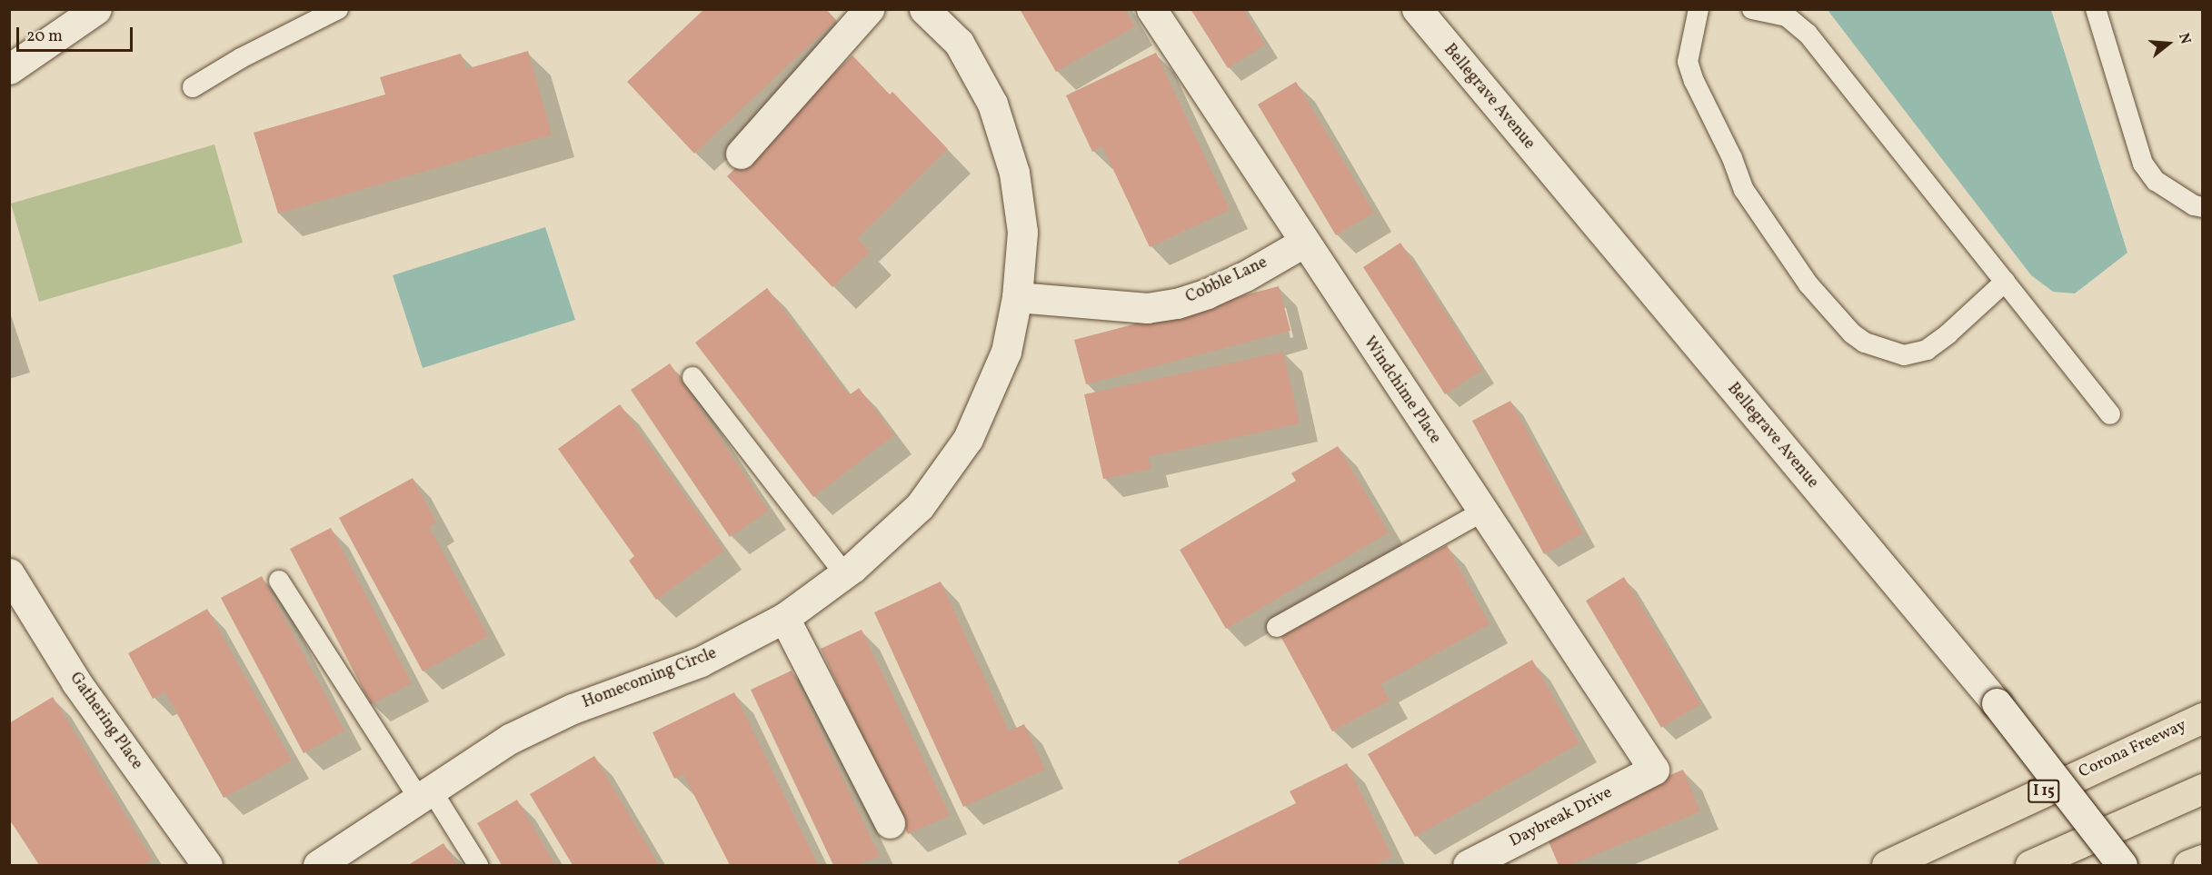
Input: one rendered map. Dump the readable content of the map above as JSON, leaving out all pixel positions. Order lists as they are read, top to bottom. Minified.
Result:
{"streets":{"highway":["Corona Freeway","I 15"],"street":["Bellegrave Avenue","Cobble Lane","Windchime Place","Homecoming Circle","Gathering Place","Daybreak Drive"]},"crossings":[["Cobble Lane","Windchime Place"],["Cobble Lane","Homecoming Circle"],["Windchime Place","Daybreak Drive"]],"scale_bar":"20 m","north":"right"}
